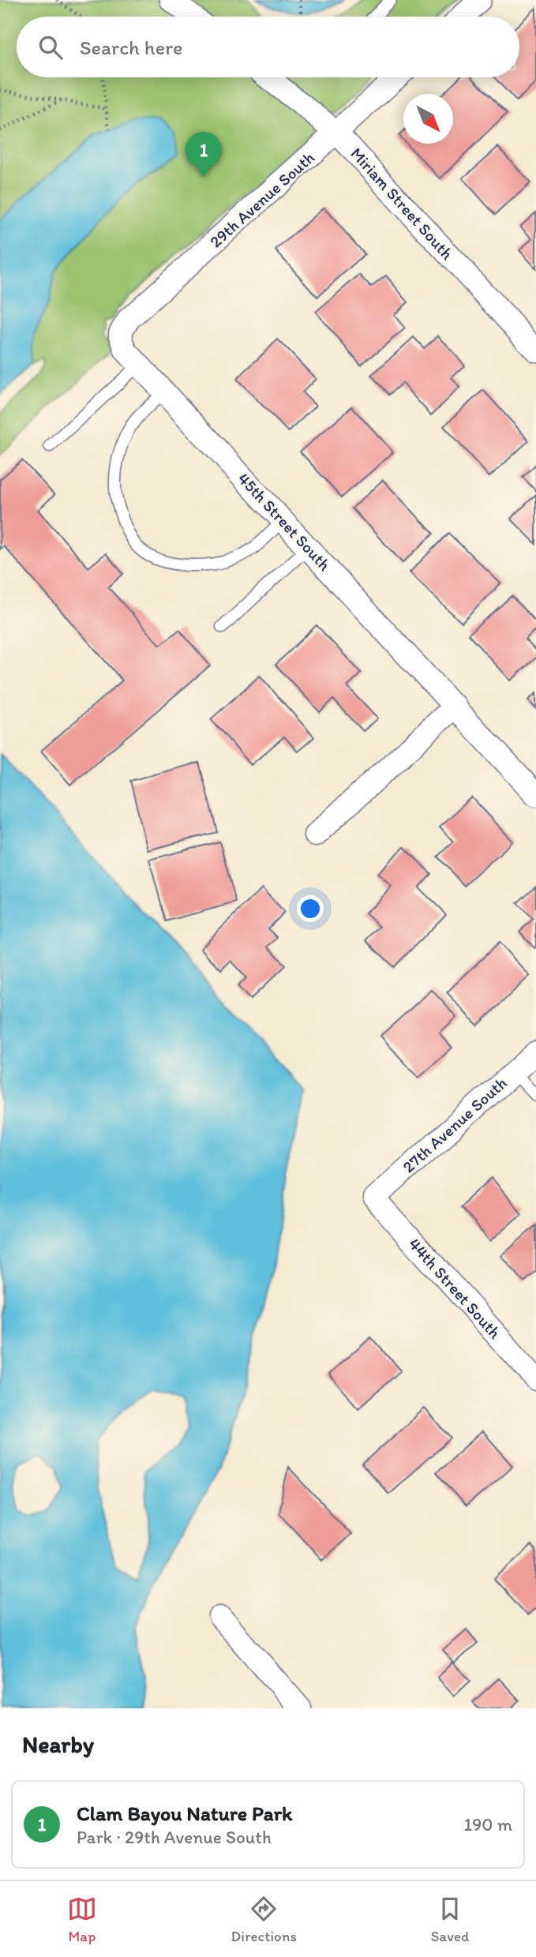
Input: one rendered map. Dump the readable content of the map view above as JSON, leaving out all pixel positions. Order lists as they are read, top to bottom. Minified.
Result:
{"streets":{"street":["29th Avenue South","Miriam Street South","45th Street South","27th Avenue South","44th Street South"]},"crossings":[["29th Avenue South","Miriam Street South"],["29th Avenue South","45th Street South"],["27th Avenue South","44th Street South"]],"north":"bottom right","page":{"search":"Search here","pins":"1","heading":"Nearby","list":[{"mark":"1","name":"Clam Bayou Nature Park","note":"Park · 29th Avenue South","value":"190 m"}],"nav":["Map","Directions","Saved"]}}
